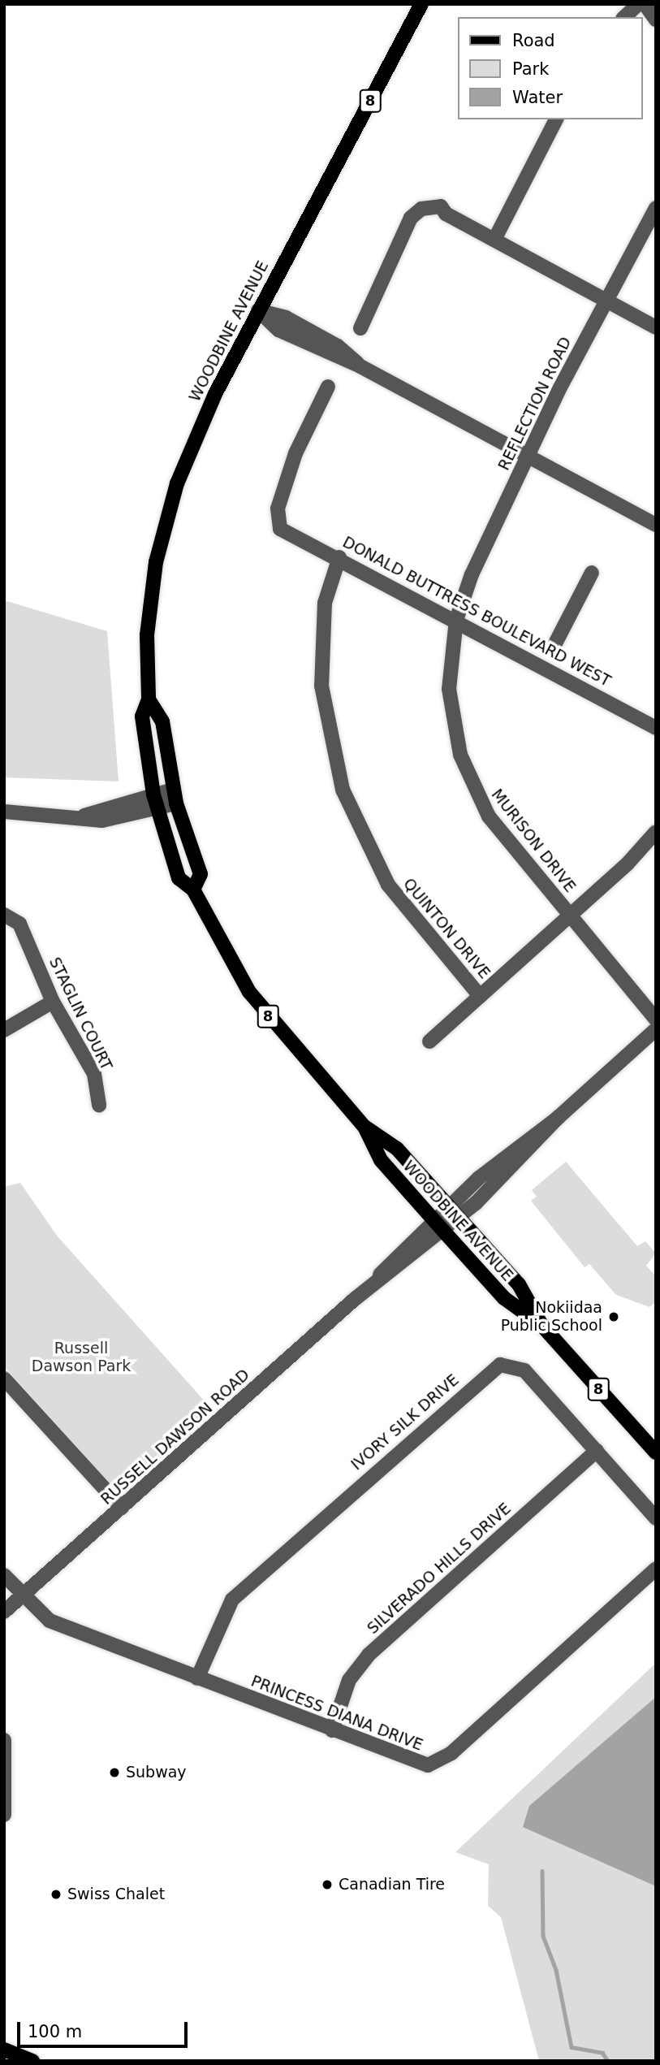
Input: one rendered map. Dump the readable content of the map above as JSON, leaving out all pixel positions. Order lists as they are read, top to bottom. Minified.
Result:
{"streets":{"main road":["8","WOODBINE AVENUE"],"street":["REFLECTION ROAD","DONALD BUTTRESS BOULEVARD WEST","MURISON DRIVE","QUINTON DRIVE","STAGLIN COURT","IVORY SILK DRIVE","RUSSELL DAWSON ROAD","SILVERADO HILLS DRIVE","PRINCESS DIANA DRIVE"]},"crossings":[["WOODBINE AVENUE","RUSSELL DAWSON ROAD"],["REFLECTION ROAD","DONALD BUTTRESS BOULEVARD WEST"],["REFLECTION ROAD","MURISON DRIVE"],["DONALD BUTTRESS BOULEVARD WEST","MURISON DRIVE"],["DONALD BUTTRESS BOULEVARD WEST","QUINTON DRIVE"],["IVORY SILK DRIVE","SILVERADO HILLS DRIVE"],["IVORY SILK DRIVE","PRINCESS DIANA DRIVE"],["RUSSELL DAWSON ROAD","PRINCESS DIANA DRIVE"],["SILVERADO HILLS DRIVE","PRINCESS DIANA DRIVE"]],"parks":["Russell Dawson Park"],"places":["Nokiidaa Public School","Subway","Canadian Tire","Swiss Chalet"],"legend":["Road","Park","Water"],"scale_bar":"100 m"}
